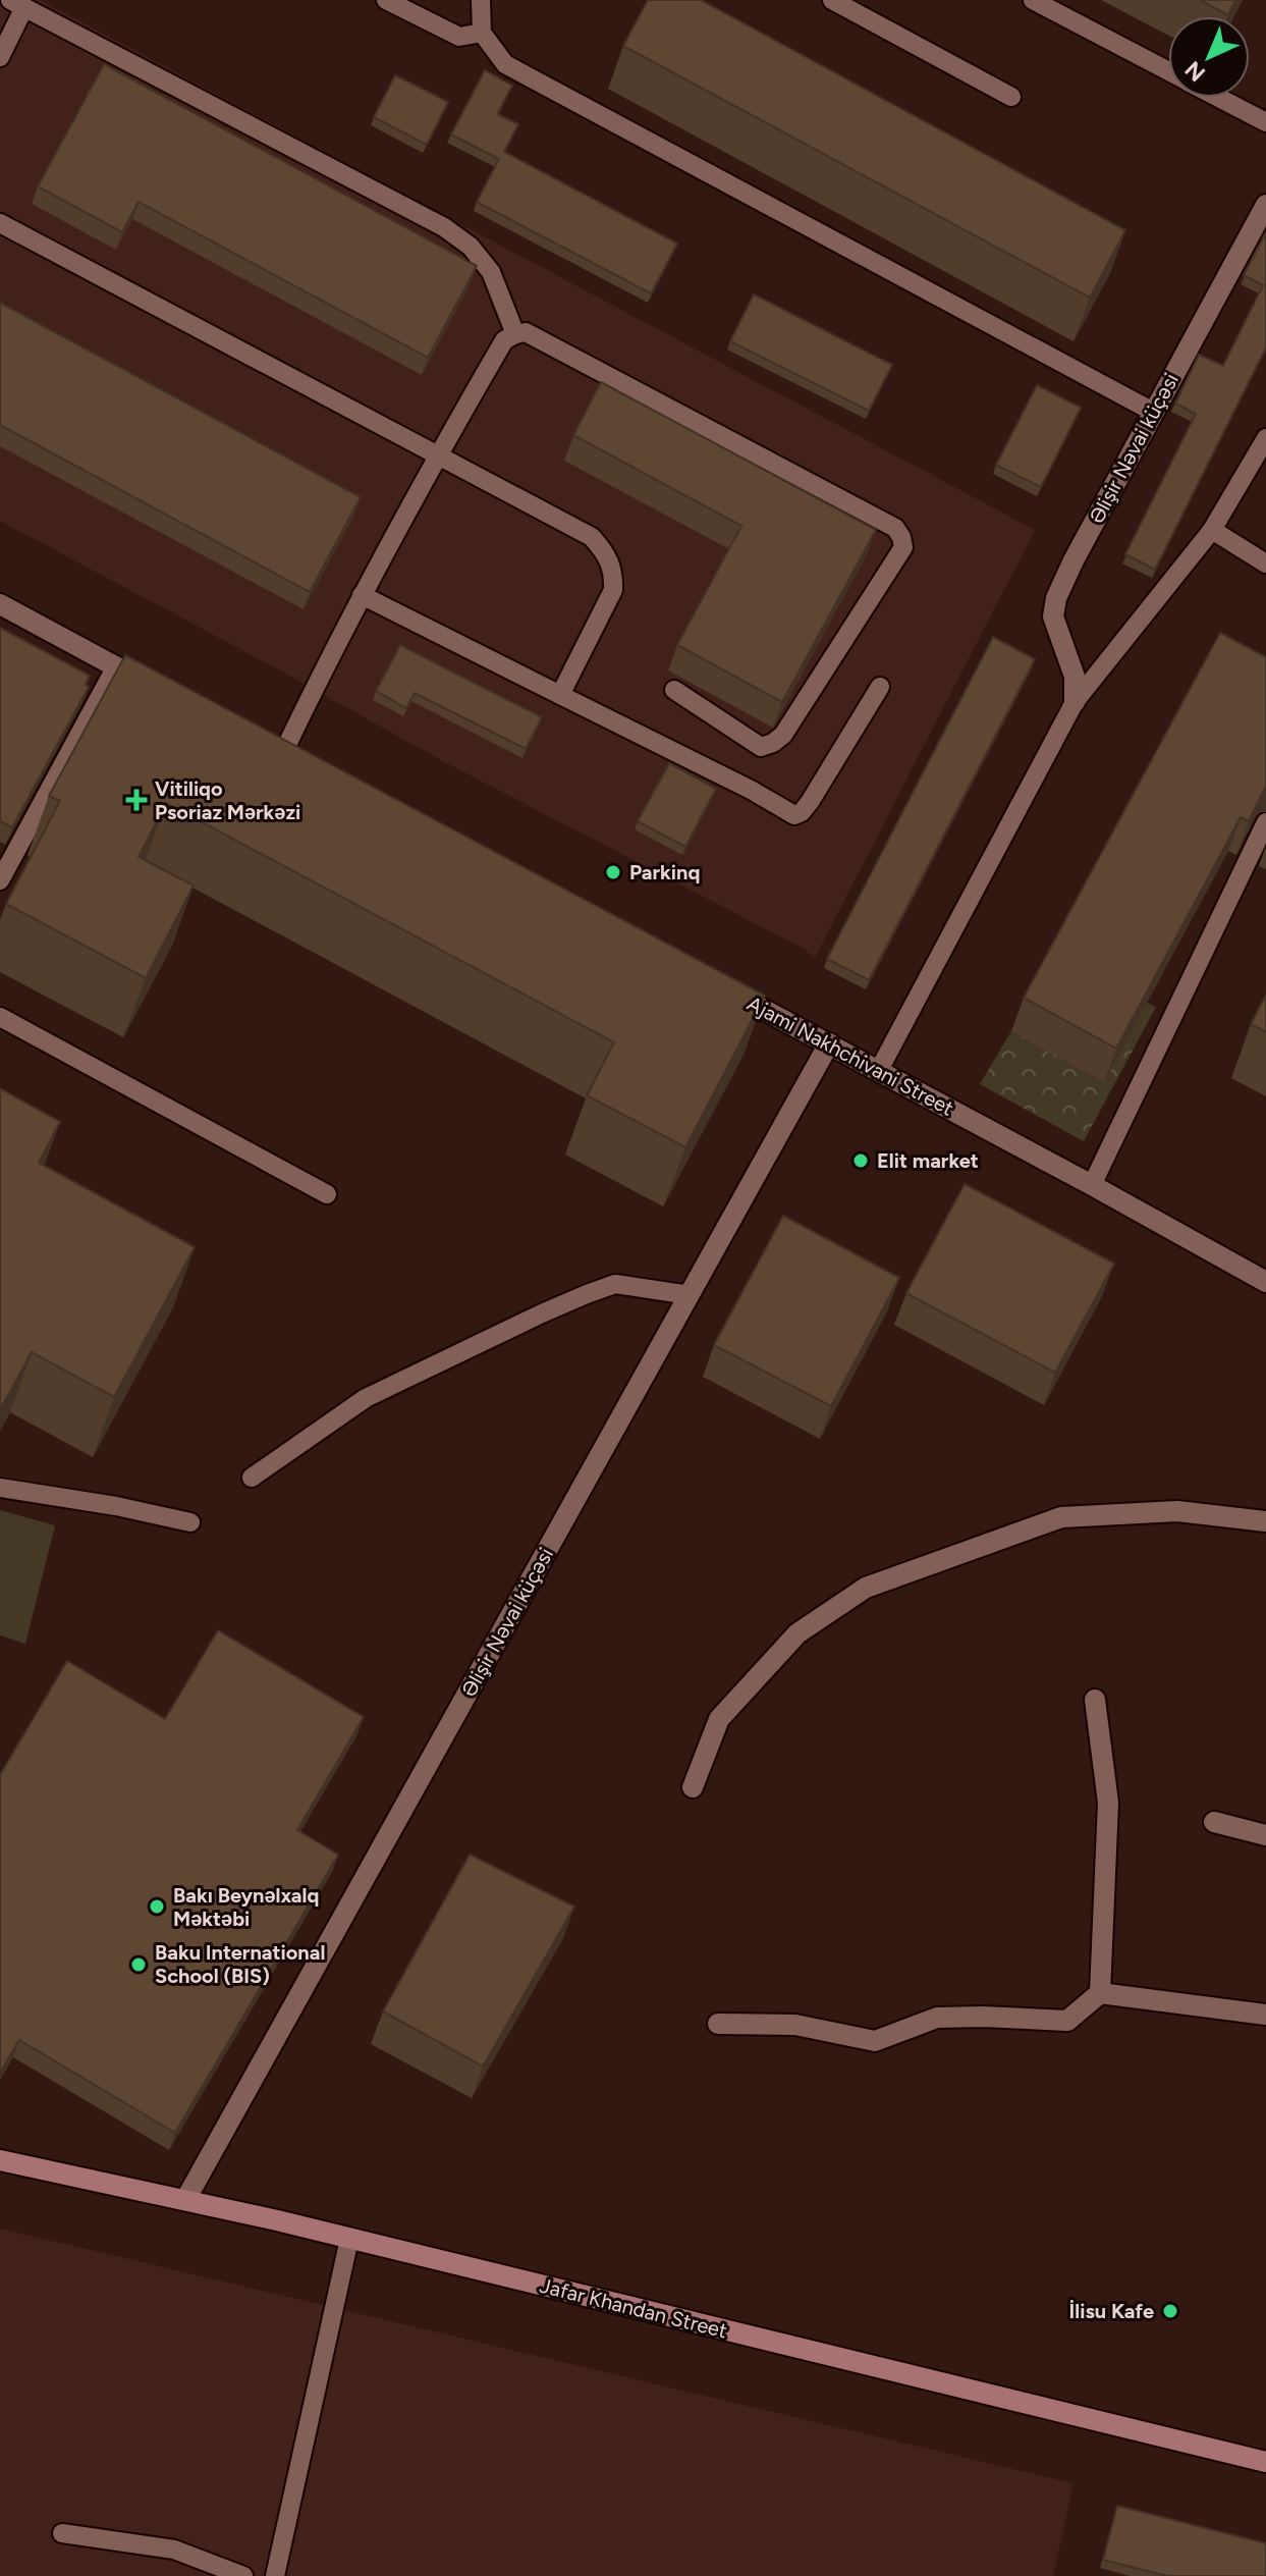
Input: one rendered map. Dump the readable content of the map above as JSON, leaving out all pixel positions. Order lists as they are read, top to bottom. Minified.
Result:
{"streets":{"main road":["Jafar Khandan Street"],"street":["Əlişir Nəvai küçəsi","Ajami Nakhchivani Street"]},"crossings":[["Əlişir Nəvai küçəsi","Ajami Nakhchivani Street"],["Əlişir Nəvai küçəsi","Jafar Khandan Street"]],"places":{"health":["Vitiliqo Psoriaz Mərkəzi"],"other":["Parkinq","Elit market","Bakı Beynəlxalq Məktəbi","Baku International School (BIS)","İlisu Kafe"]},"north":"bottom left"}
